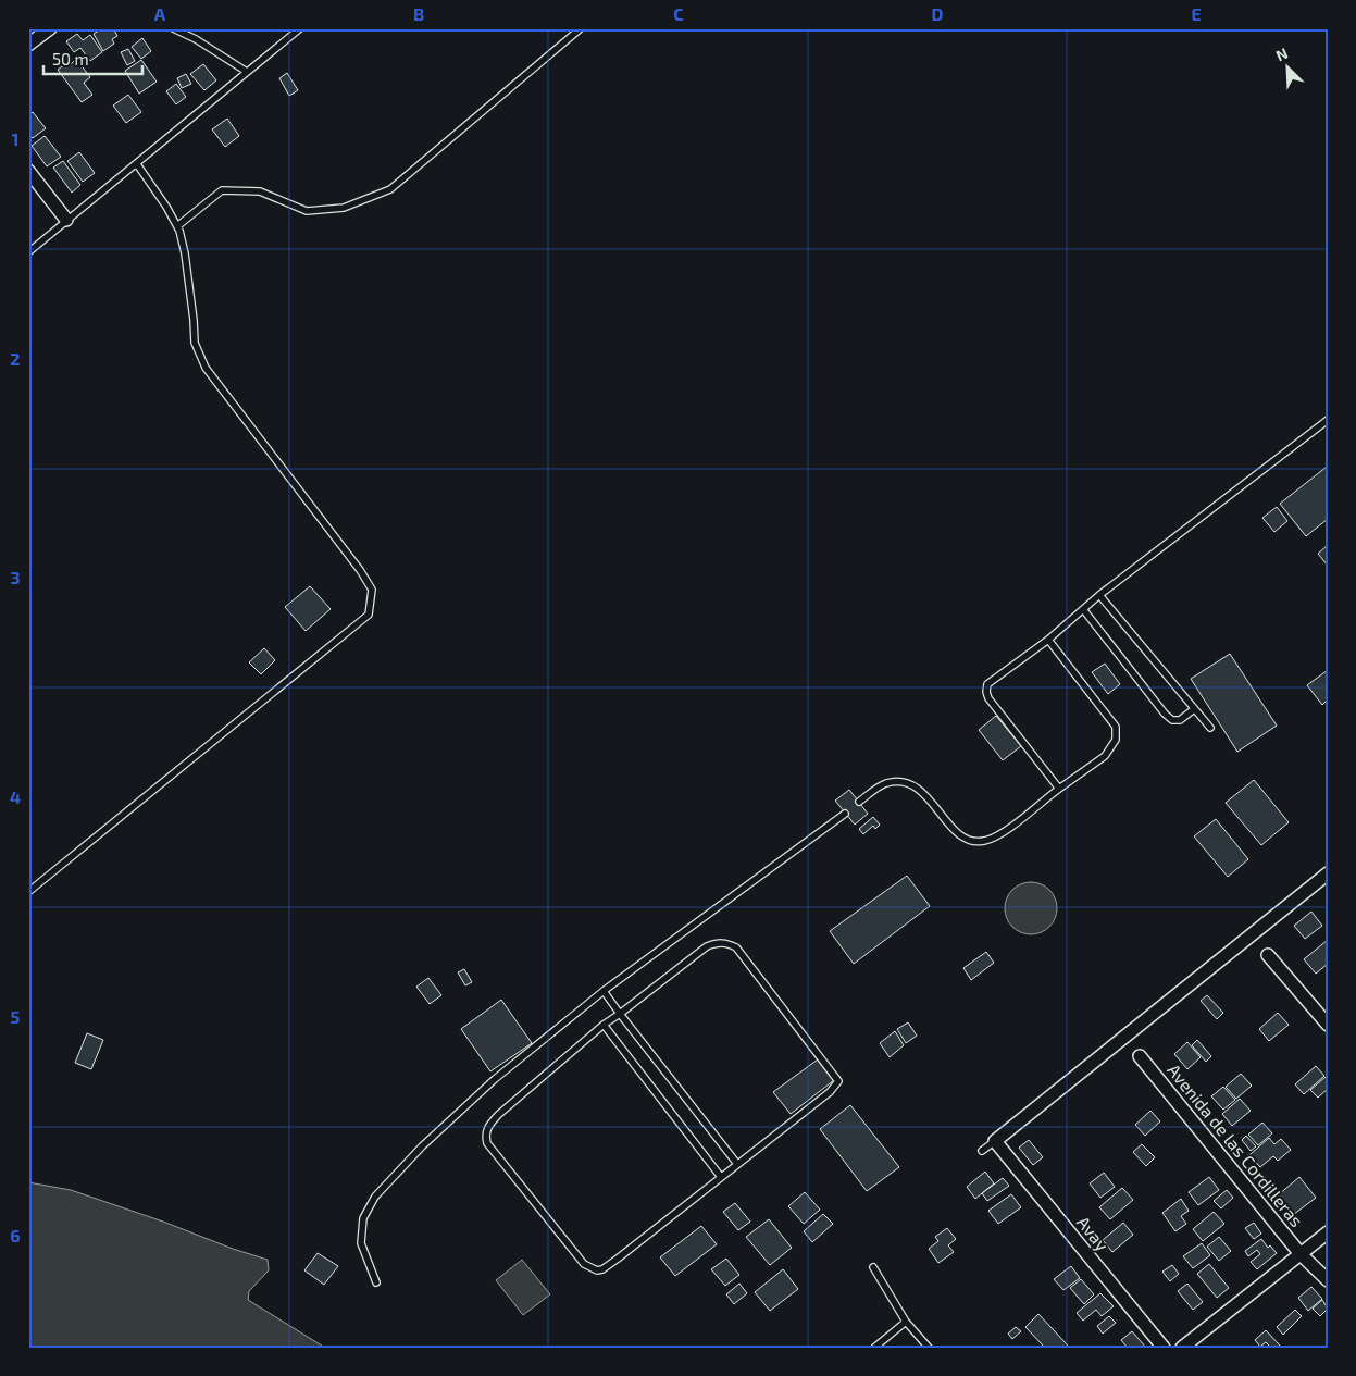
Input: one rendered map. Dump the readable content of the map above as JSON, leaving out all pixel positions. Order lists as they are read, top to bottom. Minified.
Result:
{"streets":{"street":["Avenida de las Cordilleras","Avay"]},"scale_bar":"50 m","north":"top left","grid":{"columns":["A","B","C","D","E"],"rows":["1","2","3","4","5","6"]}}
